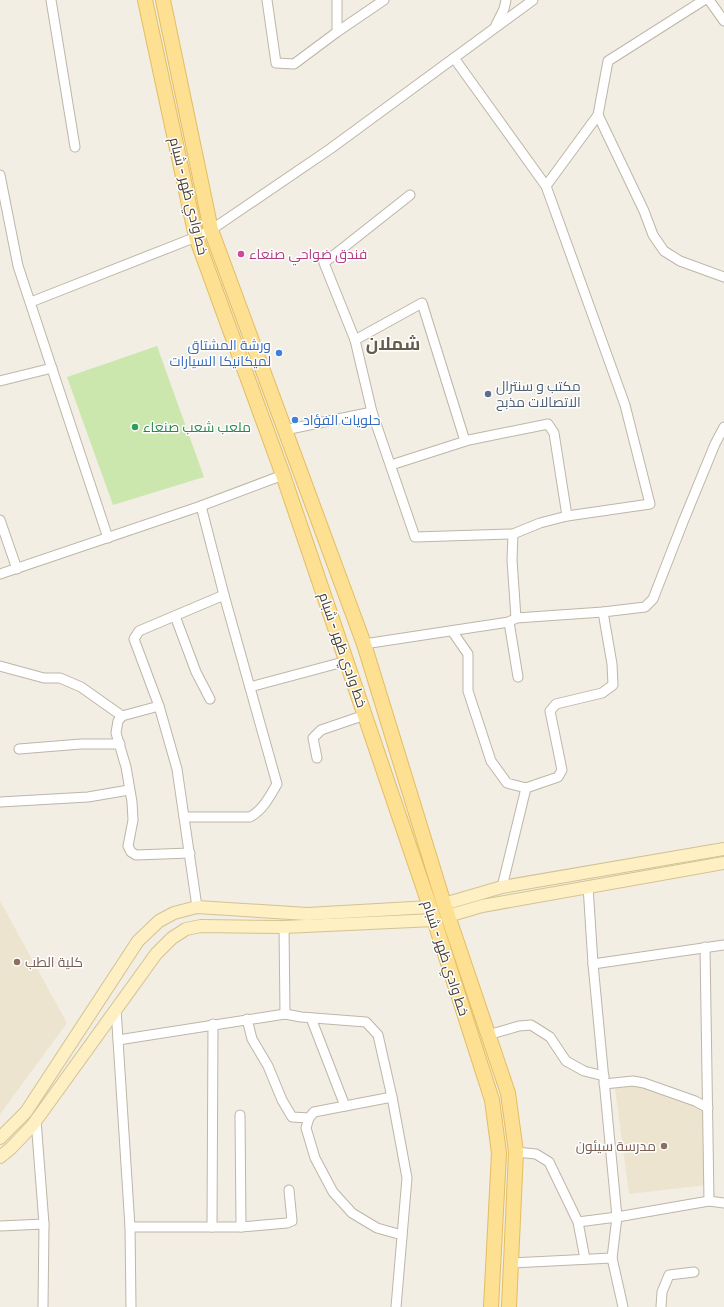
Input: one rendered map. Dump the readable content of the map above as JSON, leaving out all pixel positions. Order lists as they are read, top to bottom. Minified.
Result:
{"streets":{"main road":["خط وادي ظهر - شبام"]},"districts":["شملان"],"places":["فندق ضواحي صنعاء","ورشة المشتاق لميكانيكا السيارات","مكتب و سنترال الاتصالات مذبح","حلويات الفؤاد","ملعب شعب صنعاء","كلية الطب","مدرسة سيئون"]}
